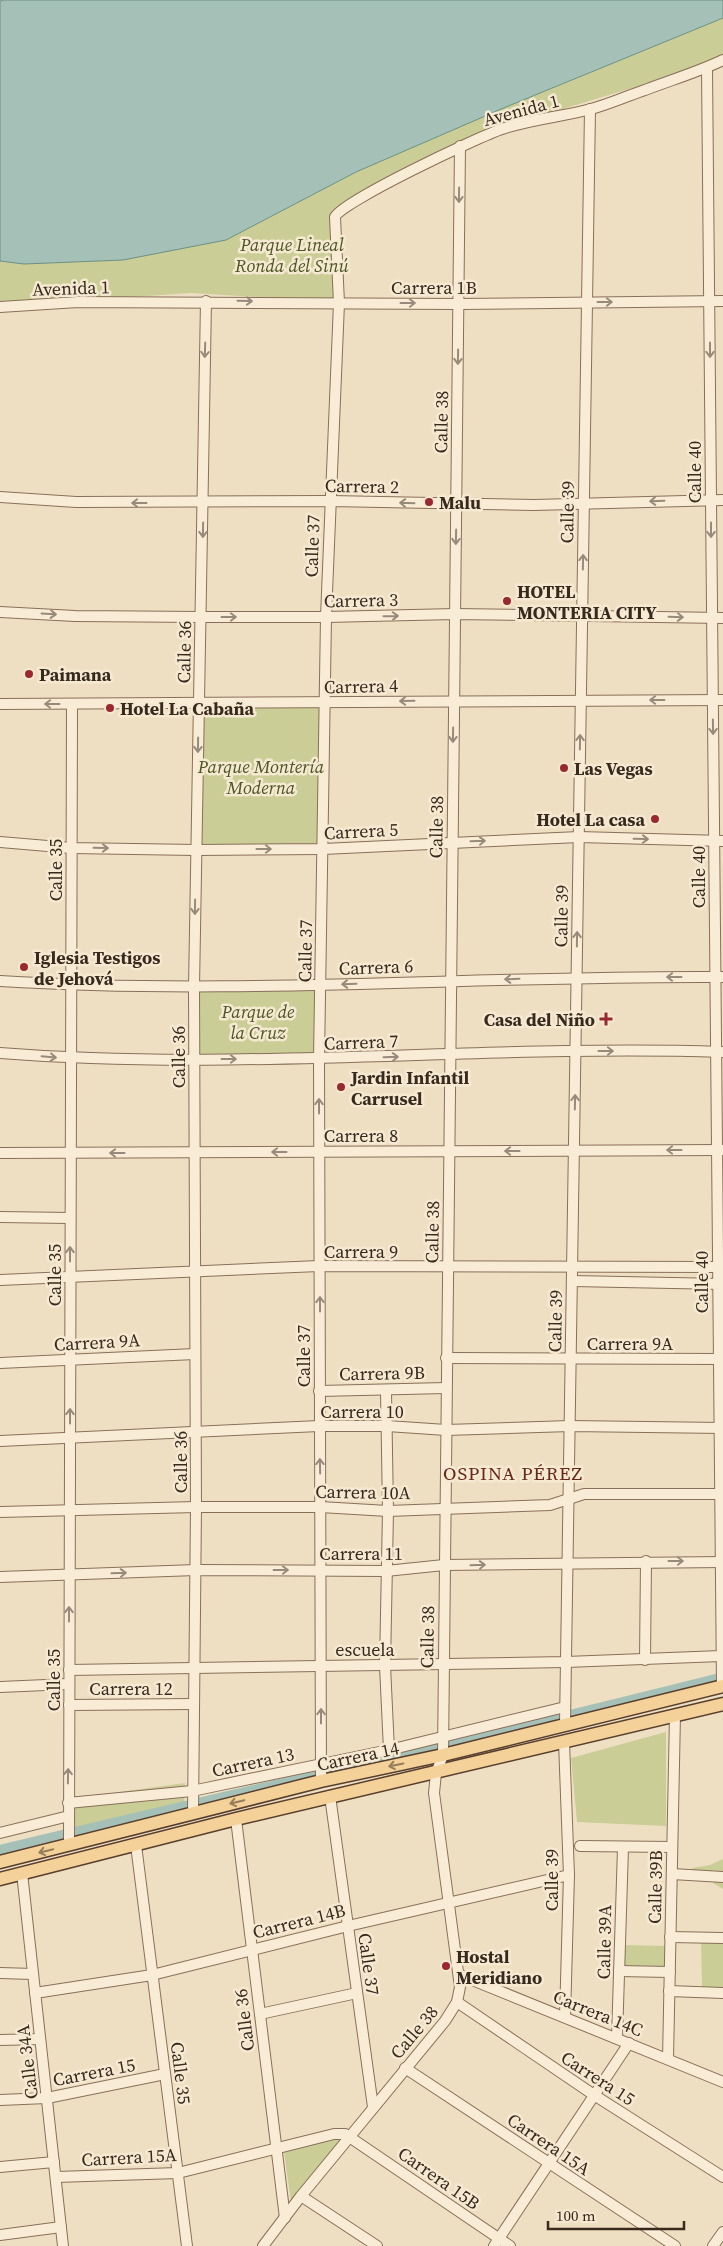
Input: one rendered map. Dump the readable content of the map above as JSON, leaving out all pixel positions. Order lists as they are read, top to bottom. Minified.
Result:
{"streets":{"main road":["Carrera 14"],"street":["Avenida 1","Carrera 1B","Calle 38","Calle 40","Carrera 2","Calle 39","Calle 37","Carrera 3","Calle 36","Carrera 4","Carrera 5","Calle 35","Carrera 6","Carrera 7","Carrera 8","Carrera 9","Carrera 9A","Carrera 9B","Carrera 10","Carrera 10A","Carrera 11","escuela","Carrera 12","Carrera 13","Calle 39B","Carrera 14B","Calle 39A","Carrera 14C","Calle 34A","Carrera 15","Carrera 15A","Carrera 15B"]},"crossings":[["Avenida 1","Carrera 1B"],["Avenida 1","Calle 38"],["Avenida 1","Calle 40"],["Avenida 1","Calle 39"],["Avenida 1","Calle 37"],["Carrera 1B","Calle 38"],["Carrera 1B","Calle 40"],["Carrera 1B","Calle 39"],["Carrera 1B","Calle 37"],["Carrera 1B","Calle 36"],["Calle 38","Carrera 2"],["Calle 38","Calle 37"],["Calle 38","Carrera 3"],["Calle 38","Calle 36"],["Calle 38","Carrera 4"],["Calle 38","Carrera 5"],["Calle 38","Carrera 6"],["Calle 38","Carrera 7"],["Calle 38","Carrera 8"],["Calle 38","Carrera 9"],["Calle 38","Carrera 9A"],["Calle 38","Carrera 9B"],["Calle 38","Carrera 10"],["Calle 38","Carrera 10A"],["Calle 38","Carrera 11"],["Calle 38","escuela"],["Calle 38","Carrera 14"],["Calle 38","Carrera 13"],["Calle 38","Carrera 14B"],["Calle 38","Carrera 14C"],["Calle 38","Carrera 15"],["Calle 38","Carrera 15A"],["Calle 38","Carrera 15B"],["Calle 40","Carrera 2"],["Calle 40","Carrera 3"],["Calle 40","Carrera 4"],["Calle 40","Carrera 5"],["Calle 40","Carrera 6"],["Calle 40","Carrera 7"],["Calle 40","Carrera 8"],["Calle 40","Carrera 9"],["Calle 40","Carrera 9A"],["Calle 40","Carrera 10"],["Calle 40","Carrera 10A"],["Calle 40","Carrera 11"],["Calle 40","escuela"],["Calle 40","Carrera 14"],["Carrera 2","Calle 39"],["Carrera 2","Calle 37"],["Carrera 2","Calle 36"],["Calle 39","Carrera 3"],["Calle 39","Carrera 4"],["Calle 39","Carrera 5"],["Calle 39","Carrera 6"],["Calle 39","Carrera 7"],["Calle 39","Carrera 8"],["Calle 39","Carrera 9"],["Calle 39","Carrera 9A"],["Calle 39","Carrera 10"],["Calle 39","Carrera 10A"],["Calle 39","Carrera 11"],["Calle 39","escuela"],["Calle 39","Carrera 14"],["Calle 39","Carrera 13"],["Calle 39","Carrera 14B"],["Calle 39","Carrera 14C"],["Calle 37","Carrera 3"],["Calle 37","Carrera 4"],["Calle 37","Carrera 5"],["Calle 37","Carrera 6"],["Calle 37","Carrera 7"],["Calle 37","Carrera 8"],["Calle 37","Carrera 9"],["Calle 37","Carrera 9B"],["Calle 37","Carrera 10"],["Calle 37","Carrera 10A"],["Calle 37","Carrera 11"],["Calle 37","escuela"],["Calle 37","Carrera 14"],["Calle 37","Carrera 13"],["Calle 37","Carrera 14B"],["Carrera 3","Calle 36"],["Calle 36","Carrera 4"],["Calle 36","Carrera 5"],["Calle 36","Carrera 6"],["Calle 36","Carrera 7"],["Calle 36","Carrera 8"],["Calle 36","Carrera 9"],["Calle 36","Carrera 9A"],["Calle 36","Carrera 10"],["Calle 36","Carrera 10A"],["Calle 36","Carrera 11"],["Calle 36","escuela"],["Calle 36","Carrera 12"],["Calle 36","Carrera 14"],["Calle 36","Carrera 13"],["Calle 36","Carrera 14B"],["Calle 36","Carrera 15A"],["Carrera 4","Calle 35"],["Carrera 5","Calle 35"],["Calle 35","Carrera 6"],["Calle 35","Carrera 7"],["Calle 35","Carrera 8"],["Calle 35","Carrera 9"],["Calle 35","Carrera 9A"],["Calle 35","Carrera 10"],["Calle 35","Carrera 10A"],["Calle 35","Carrera 11"],["Calle 35","escuela"],["Calle 35","Carrera 12"],["Calle 35","Carrera 14"],["Calle 35","Carrera 13"],["Calle 35","Carrera 14B"],["Calle 35","Carrera 15"],["Calle 35","Carrera 15A"],["Carrera 14","Carrera 13"],["Carrera 14","Calle 39B"],["Carrera 14","Calle 34A"],["Calle 39B","Carrera 14C"],["Carrera 14B","Calle 34A"],["Calle 39A","Carrera 14C"],["Calle 34A","Carrera 15"],["Calle 34A","Carrera 15A"],["Carrera 15A","Carrera 15B"]],"one_way":["Carrera 1B","Carrera 2","Carrera 3","Carrera 4","Carrera 5","Carrera 6","Carrera 7","Carrera 8","Carrera 11"],"districts":["OSPINA PÉREZ"],"parks":["Parque Lineal Ronda del Sinú","Parque Montería Moderna","Parque de la Cruz"],"places":{"other":["Malu","HOTEL MONTERIA CITY","Paimana","Hotel La Cabaña","Las Vegas","Hotel La casa","Iglesia Testigos de Jehová","Jardin Infantil Carrusel","Hostal Meridiano"],"health":["Casa del Niño"]},"scale_bar":"100 m"}
